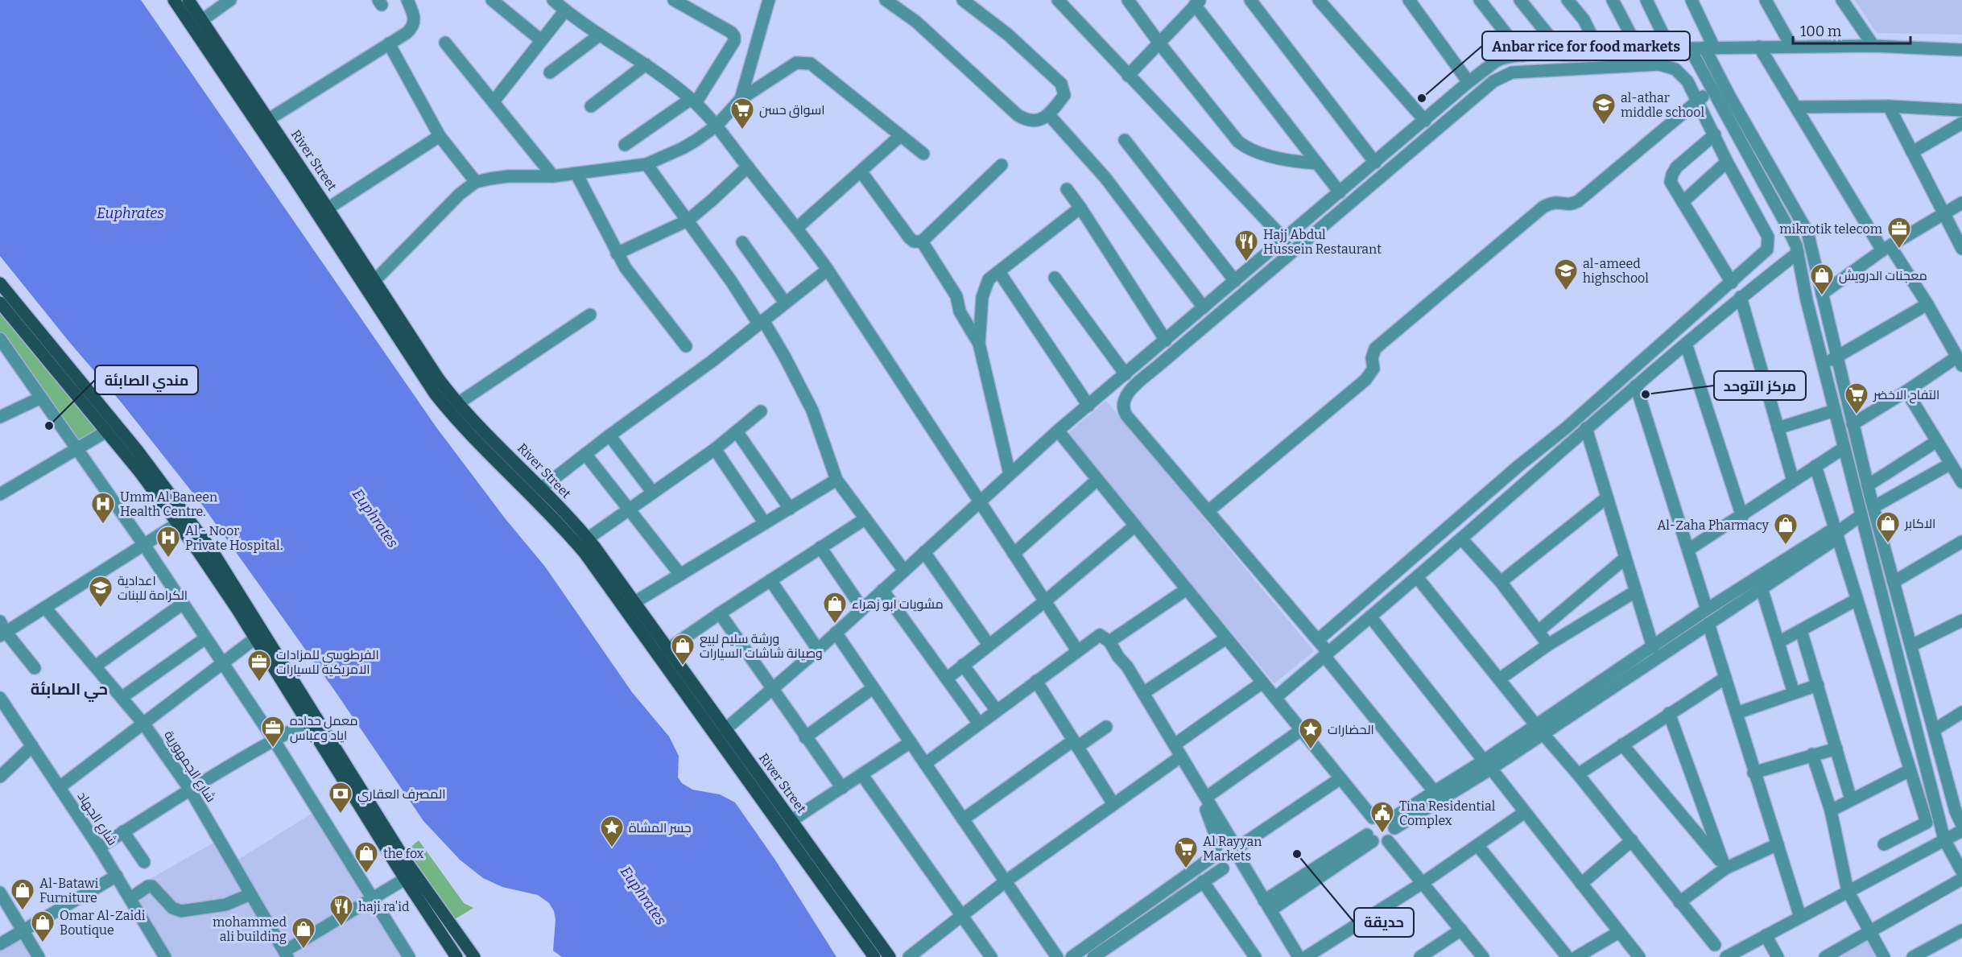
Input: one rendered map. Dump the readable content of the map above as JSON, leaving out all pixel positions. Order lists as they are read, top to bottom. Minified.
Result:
{"streets":{"main road":["River Street"],"street":["شارع الجمهورية","شارع الجهاد"]},"districts":["حي الصابئة"],"water":["Euphrates"],"places":{"other":["Anbar rice for food markets","مركز التوحد","مندي الصابئة","حديقة"],"school or university":["al-athar middle school","al-ameed highschool","اعدادية الكرامة للبنات"],"supermarket":["اسواق حسن","التفاح الاخضر","Al Rayyan Markets"],"office":["mikrotik telecom","الفرطوسي للمزادات الامريكية للسيارات","معمل حداده اياد وعباس"],"restaurant":["Hajj Abdul Hussein Restaurant","haji ra'id"],"shop":["معجنات الدرويش","الاكابر","Al-Zaha Pharmacy","مشويات ابو زهراء","ورشة سليم لبيع وصيانة شاشات السيارات","the fox","Al-Batawi Furniture","Omar Al-Zaidi Boutique","mohammed ali building"],"hospital":["Umm Al Baneen Health Centre.","Al - Noor Private Hospital."],"place":["الحضارات","جسر المشاة"],"bank":["المصرف العقاري"],"public building":["Tina Residential Complex"]},"scale_bar":"100 m"}
